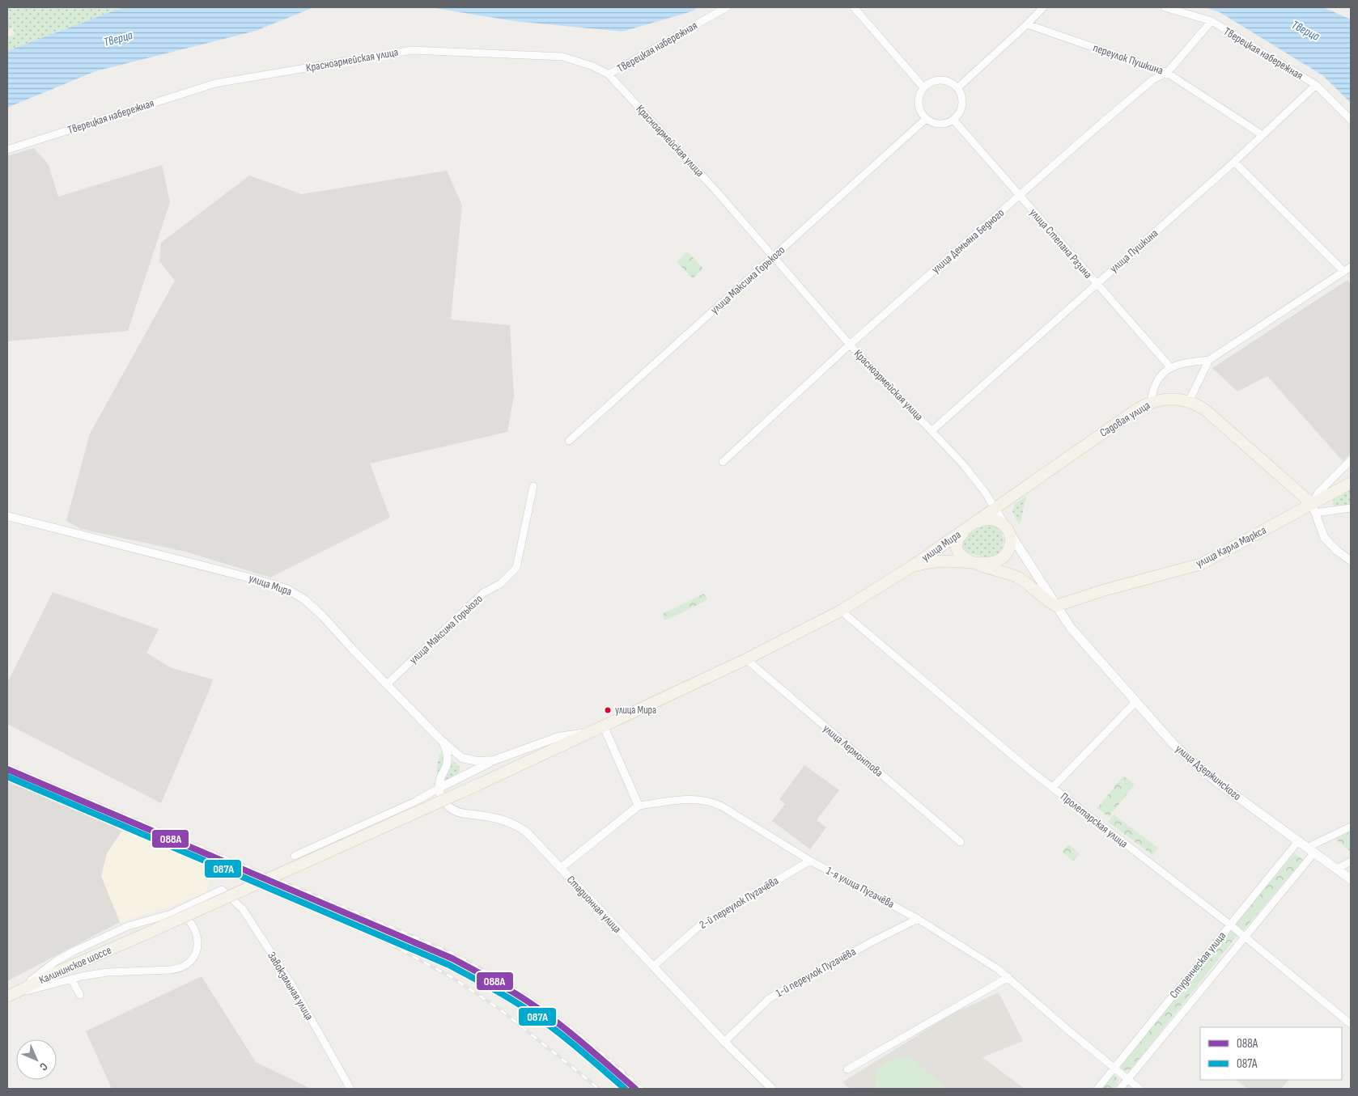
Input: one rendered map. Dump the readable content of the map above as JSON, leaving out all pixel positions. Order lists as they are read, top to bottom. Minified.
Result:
{"streets":{"main road":["Садовая улица","улица Мира","улица Карла Маркса","улица Дзержинского","Калининское шоссе"],"street":["Тверецкая набережная","переулок Пушкина","Красноармейская улица","улица Демьяна Бедного","улица Степана Разина","улица Пушкина","улица Максима Горького","улица Лермонтова","Пролетарская улица","1-я улица Пугачёва","2-й переулок Пугачёва","Стадионная улица","Студенческая улица","1-й переулок Пугачёва","Завокзальная улица"]},"crossings":[["Тверецкая набережная","Красноармейская улица"],["Тверецкая набережная","улица Демьяна Бедного"],["Тверецкая набережная","улица Пушкина"],["переулок Пушкина","улица Демьяна Бедного"],["переулок Пушкина","улица Пушкина"],["Красноармейская улица","улица Демьяна Бедного"],["Красноармейская улица","улица Пушкина"],["Красноармейская улица","улица Максима Горького"],["Красноармейская улица","Садовая улица"],["Красноармейская улица","улица Мира"],["Красноармейская улица","улица Дзержинского"],["улица Демьяна Бедного","улица Степана Разина"],["улица Степана Разина","улица Пушкина"],["улица Степана Разина","улица Максима Горького"],["улица Максима Горького","улица Мира"],["Садовая улица","улица Мира"],["Садовая улица","улица Дзержинского"],["улица Мира","улица Лермонтова"],["улица Мира","улица Дзержинского"],["улица Мира","Пролетарская улица"],["улица Мира","Калининское шоссе"],["улица Карла Маркса","улица Дзержинского"],["улица Дзержинского","Студенческая улица"],["Пролетарская улица","Студенческая улица"],["1-я улица Пугачёва","2-й переулок Пугачёва"],["1-я улица Пугачёва","Студенческая улица"],["1-я улица Пугачёва","1-й переулок Пугачёва"],["2-й переулок Пугачёва","Стадионная улица"],["Стадионная улица","1-й переулок Пугачёва"]],"water":["Тверца"],"places":["улица Мира"],"lines":["transit line 088А","transit line 087А"],"legend":["088А","087А"],"north":"bottom right"}
